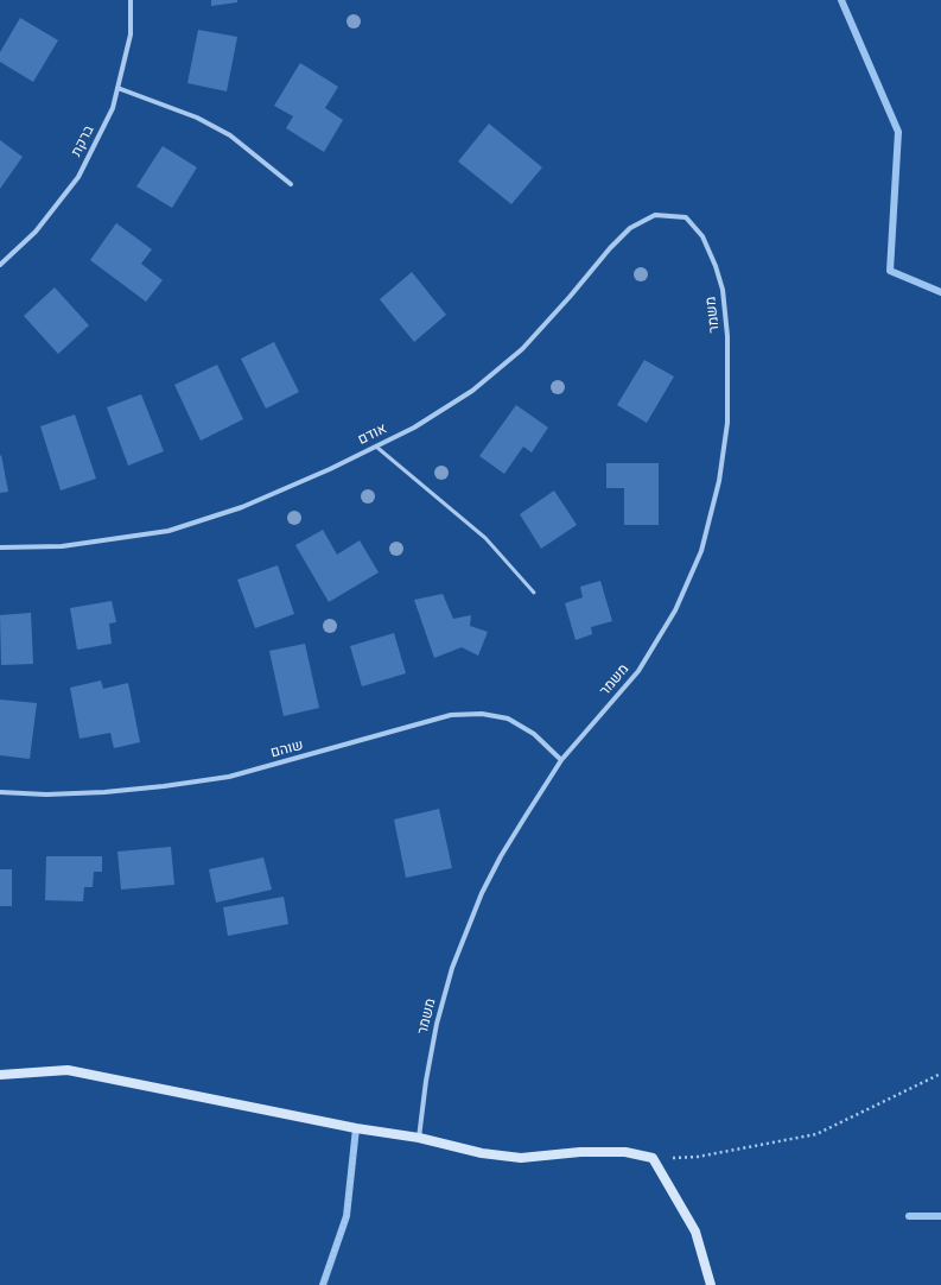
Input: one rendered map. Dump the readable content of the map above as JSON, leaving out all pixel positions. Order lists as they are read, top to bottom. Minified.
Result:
{"streets":{"street":["ברקת","משמר","אודם","שוהם"]},"crossings":[["משמר","אודם"],["משמר","שוהם"]]}
